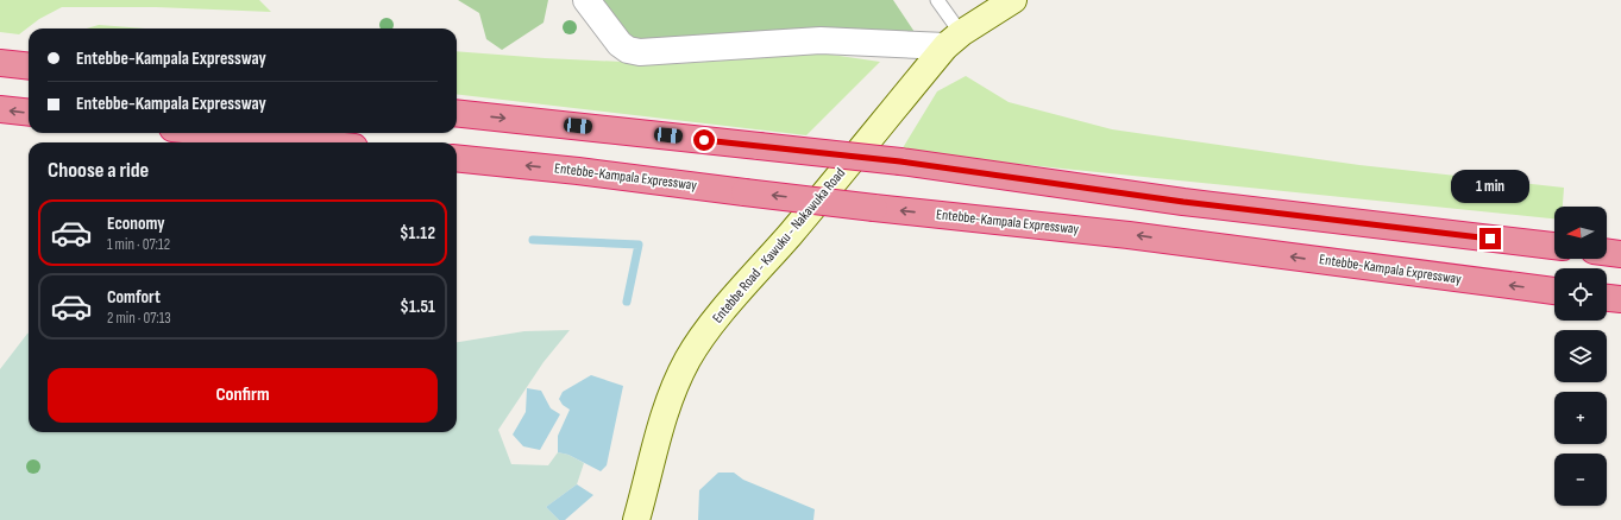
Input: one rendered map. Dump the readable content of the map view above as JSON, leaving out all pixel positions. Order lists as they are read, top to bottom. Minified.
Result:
{"streets":{"highway":["Entebbe-Kampala Expressway"],"main road":["Entebbe Road - Kawuku - Nakawuka Road"]},"north":"left","page":{"banner":["Entebbe-Kampala Expressway","Entebbe-Kampala Expressway"],"heading":"Choose a ride","bubble":"1 min","list":[{"name":"Economy","note":"1 min · 07:12","value":"$1.12"},{"name":"Comfort","note":"2 min · 07:13","value":"$1.51"}],"map_buttons":["+","−"],"buttons":"Confirm"}}
